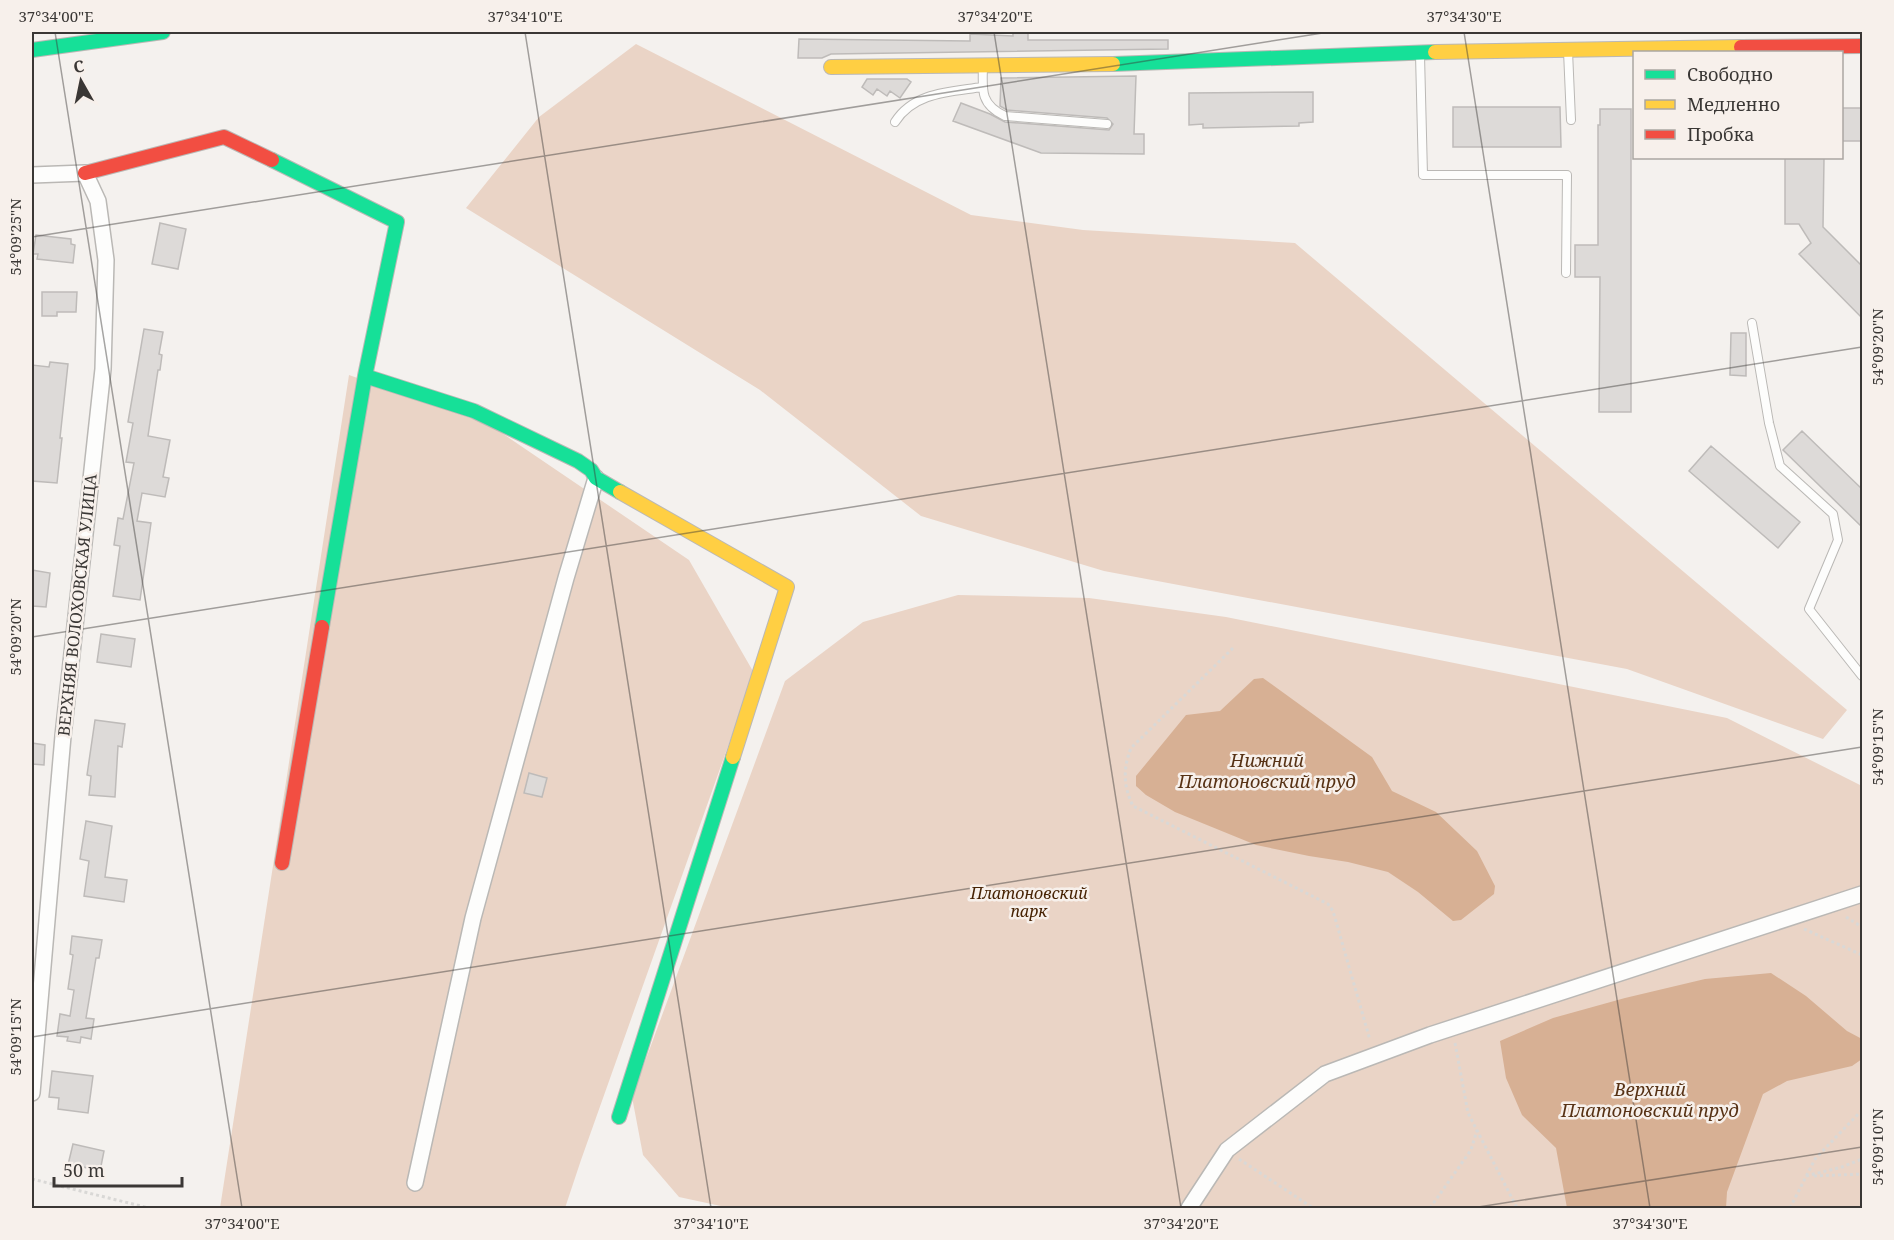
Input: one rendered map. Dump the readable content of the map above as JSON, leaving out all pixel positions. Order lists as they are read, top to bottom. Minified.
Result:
{"streets":{"street":["ВЕРХНЯЯ ВОЛОХОВСКАЯ УЛИЦА"]},"water":["Нижний Платоновский пруд","Верхний Платоновский пруд"],"parks":["Платоновский парк"],"legend":["Свободно","Медленно","Пробка"],"scale_bar":"50 m","north":"top","coordinates":["37°34'00\"E","37°34'10\"E","37°34'20\"E","37°34'30\"E","54°09'25\"N","54°09'20\"N","54°09'15\"N","54°09'10\"N"]}
